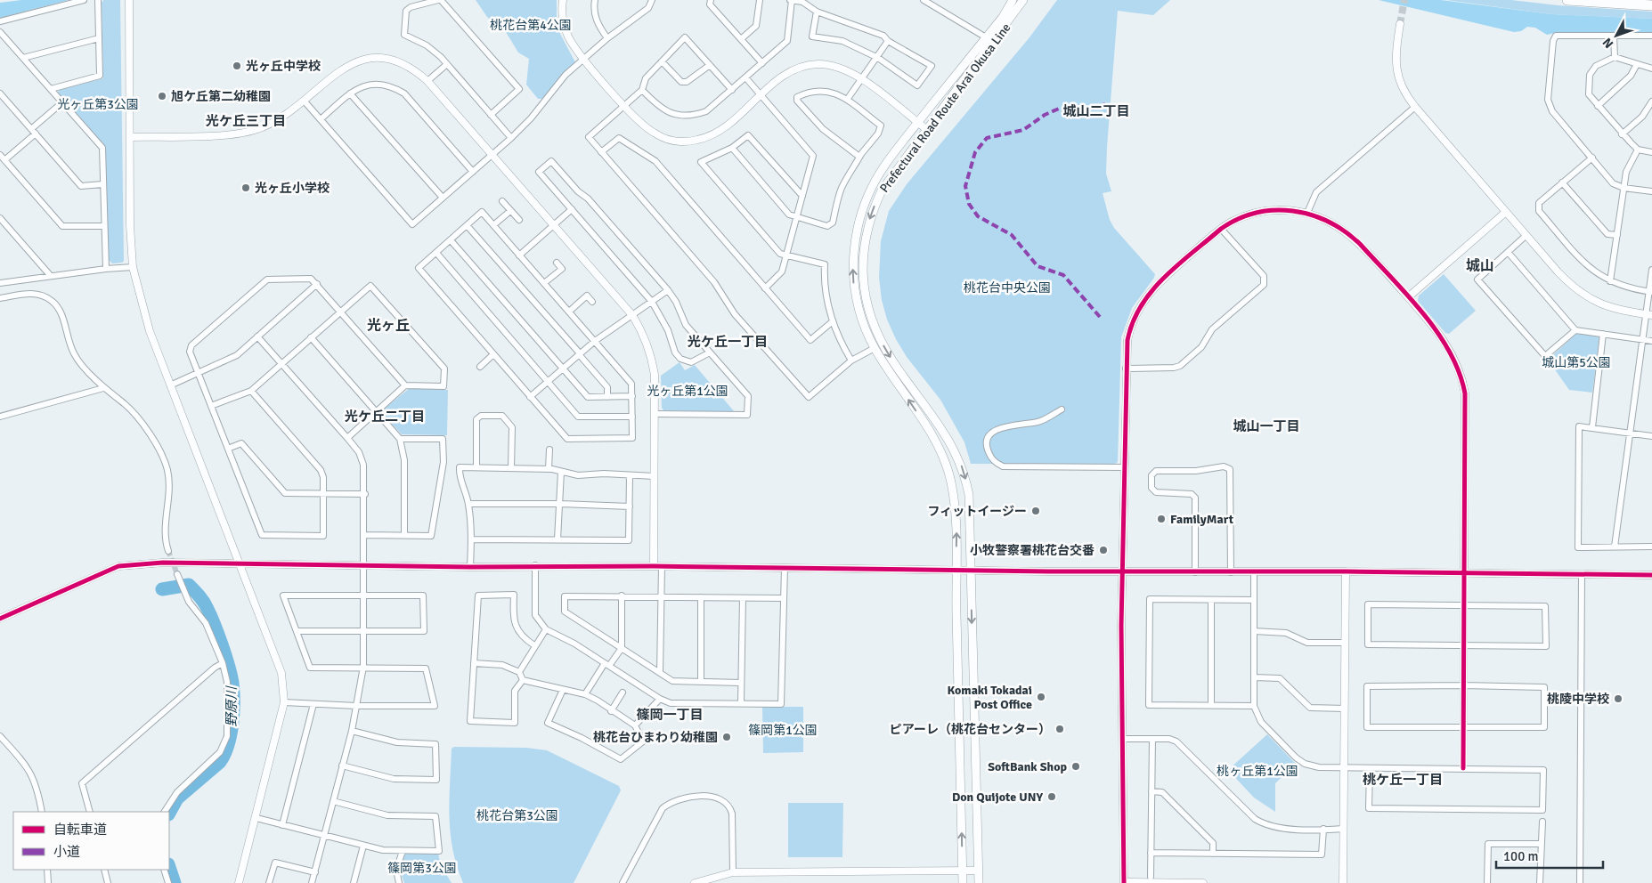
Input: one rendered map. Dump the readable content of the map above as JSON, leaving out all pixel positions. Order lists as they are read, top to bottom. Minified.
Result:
{"streets":{"main road":["Prefectural Road Route Arai Okusa Line"]},"districts":["城山二丁目","光ケ丘三丁目","城山","光ヶ丘","光ケ丘一丁目","光ケ丘二丁目","城山一丁目","篠岡一丁目","桃ケ丘一丁目"],"water":["野原川"],"parks":["桃花台第4公園","光ヶ丘第3公園","桃花台中央公園","城山第5公園","光ヶ丘第1公園","篠岡第1公園","桃ヶ丘第1公園","桃花台第3公園","篠岡第3公園"],"places":["光ヶ丘中学校","旭ケ丘第二幼稚園","光ヶ丘小学校","フィットイージー","FamilyMart","小牧警察署桃花台交番","Komaki Tokadai Post Office","桃陵中学校","ピアーレ（桃花台センター）","桃花台ひまわり幼稚園","SoftBank Shop","Don Quijote UNY"],"legend":["自転車道","小道"],"scale_bar":"100 m","north":"bottom left"}
